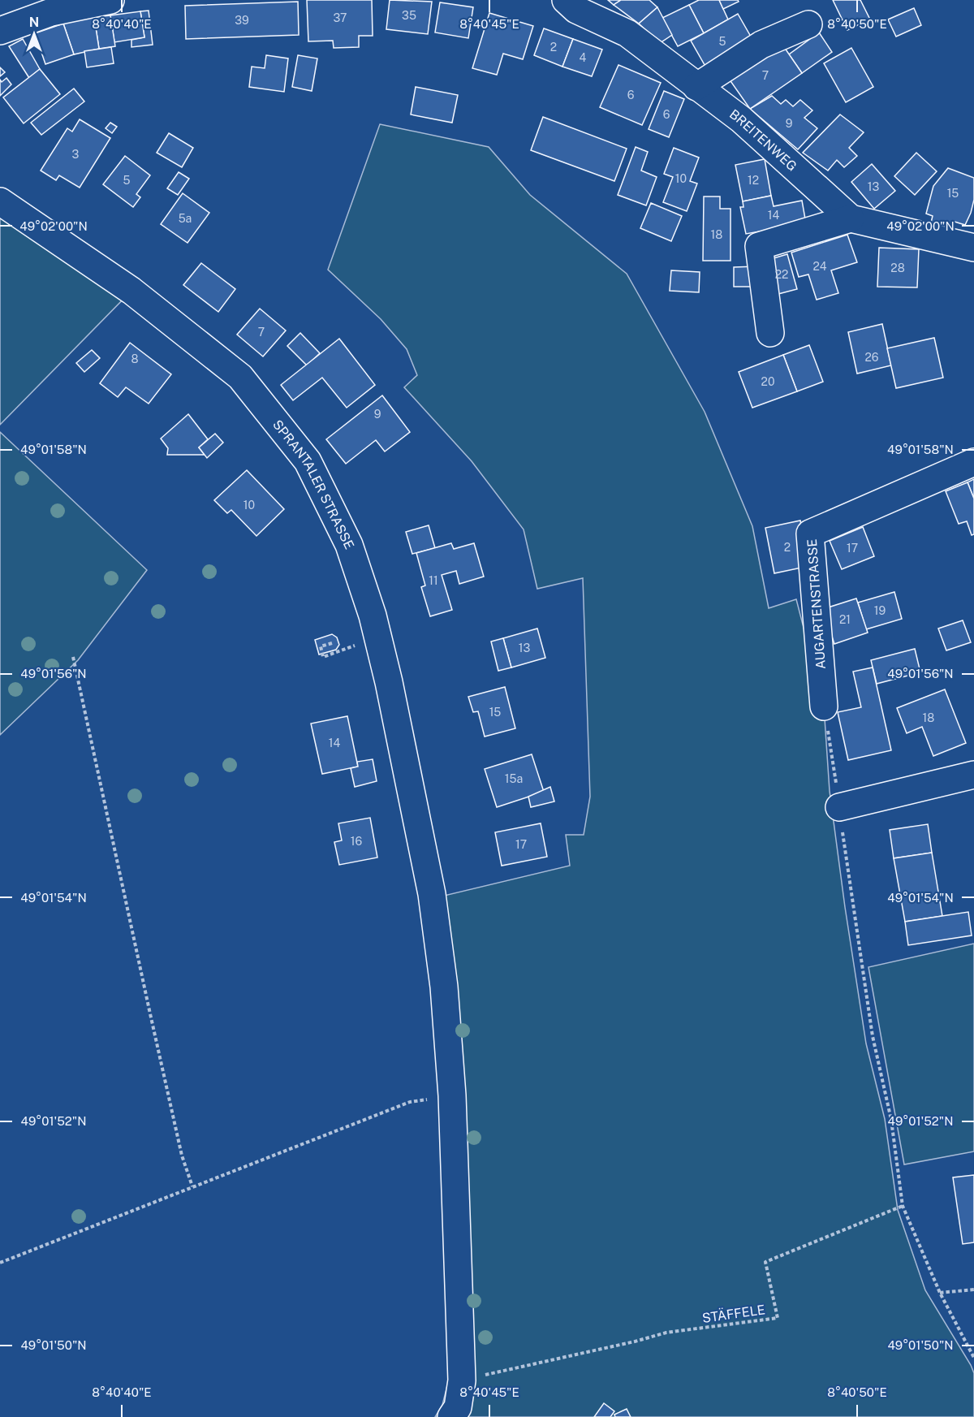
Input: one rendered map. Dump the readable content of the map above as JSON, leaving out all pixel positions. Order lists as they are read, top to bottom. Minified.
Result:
{"streets":{"street":["BREITENWEG","SPRANTALER STRASSE","AUGARTENSTRASSE"],"path":["STÄFFELE"]},"crossings":[["SPRANTALER STRASSE","STÄFFELE"]],"house_numbers":["35","37","39","5","2","4","7","6","6","9","3","10","5","12","13","15","14","5a","18","24","28","22","7","26","8","20","9","10","2","17","11","19","21","13","15","18","14","15a","16","17"],"north":"top","coordinates":["8°40'40\"E","8°40'45\"E","8°40'50\"E","49°02'00\"N","49°01'58\"N","49°01'56\"N","49°01'54\"N","49°01'52\"N","49°01'50\"N"]}
